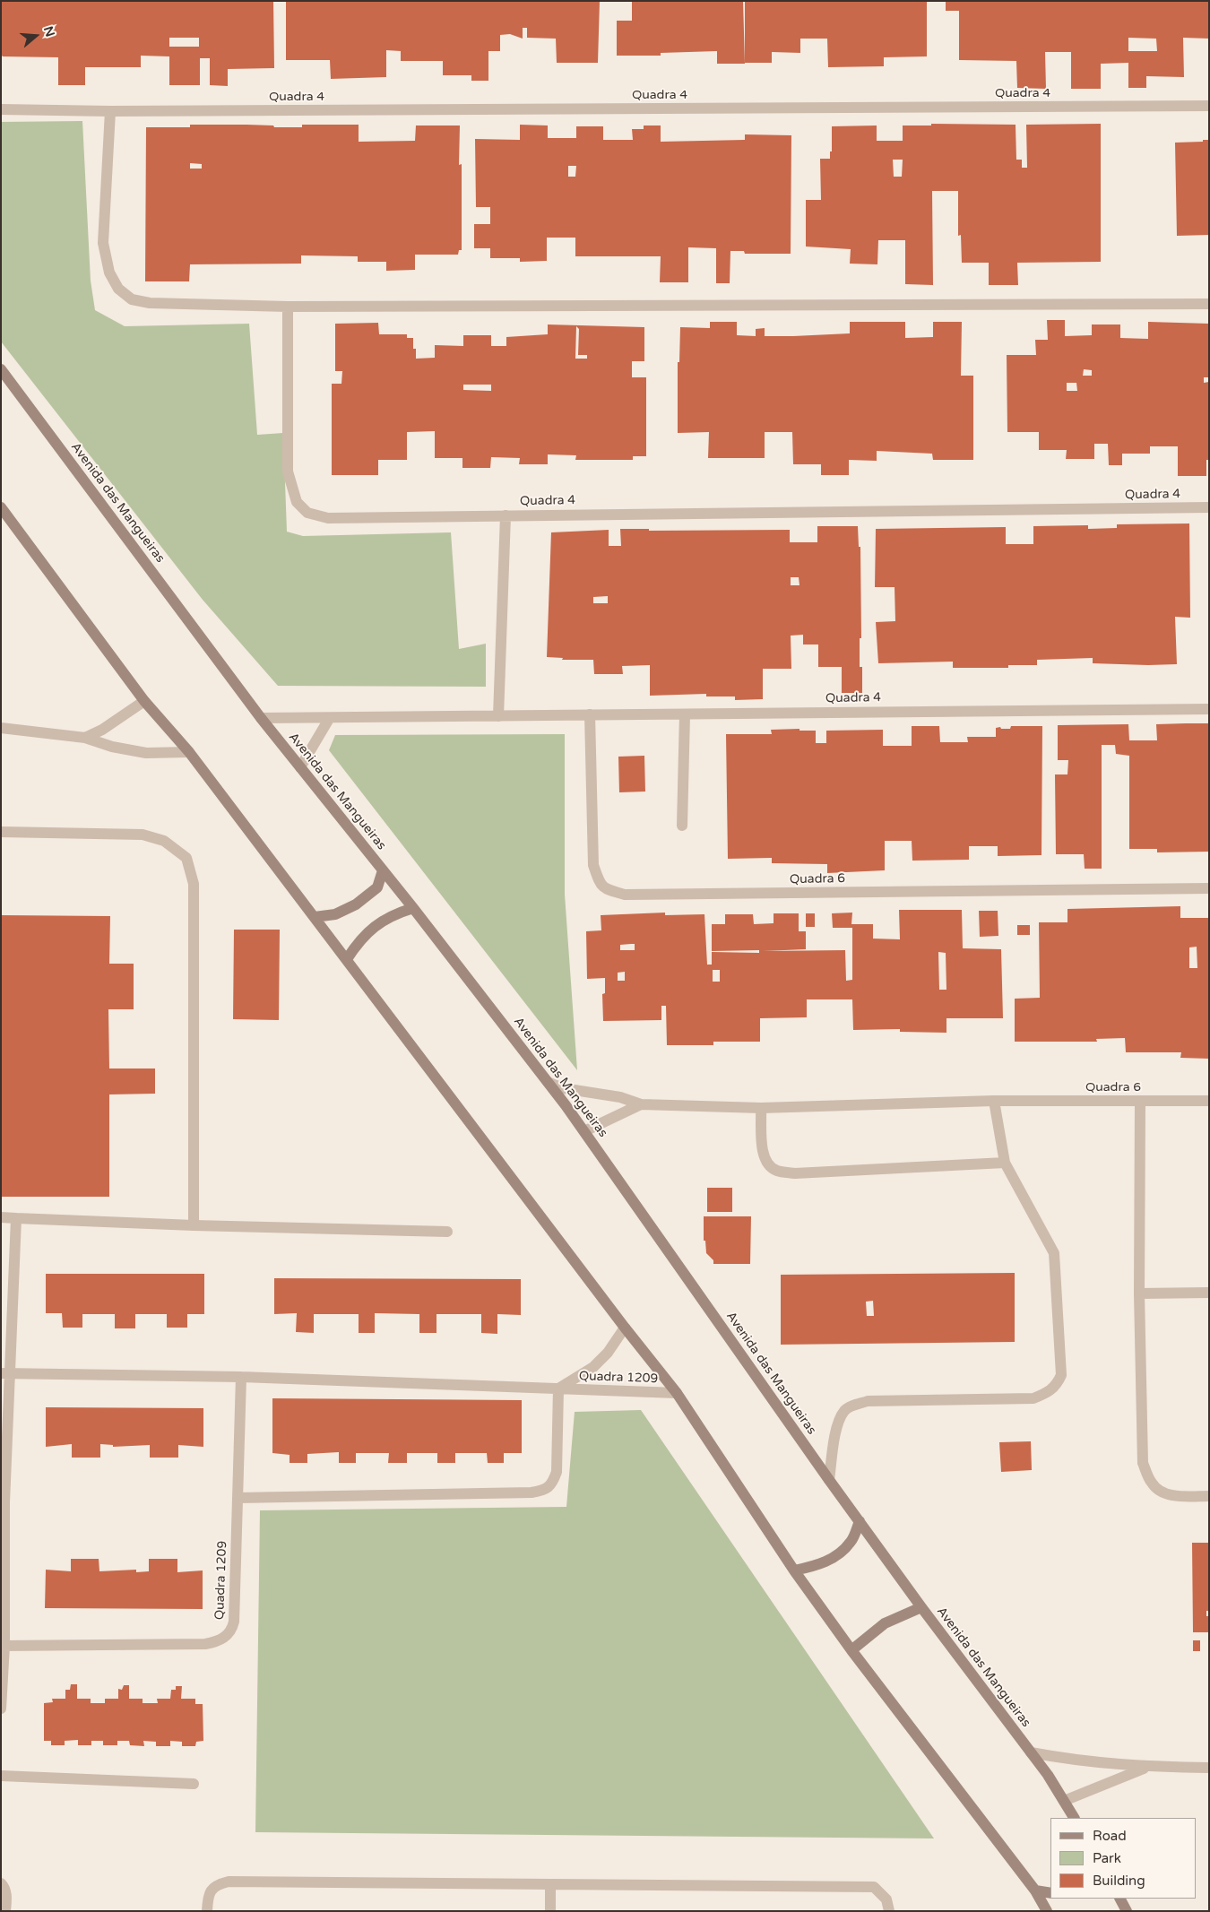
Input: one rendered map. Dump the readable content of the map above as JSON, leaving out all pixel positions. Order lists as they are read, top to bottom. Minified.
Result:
{"streets":{"main road":["Avenida das Mangueiras"],"street":["Quadra 4","Quadra 6","Quadra 1209"]},"crossings":[["Quadra 4","Avenida das Mangueiras"],["Quadra 4","Quadra 6"],["Avenida das Mangueiras","Quadra 6"]],"legend":["Road","Park","Building"],"north":"right"}
